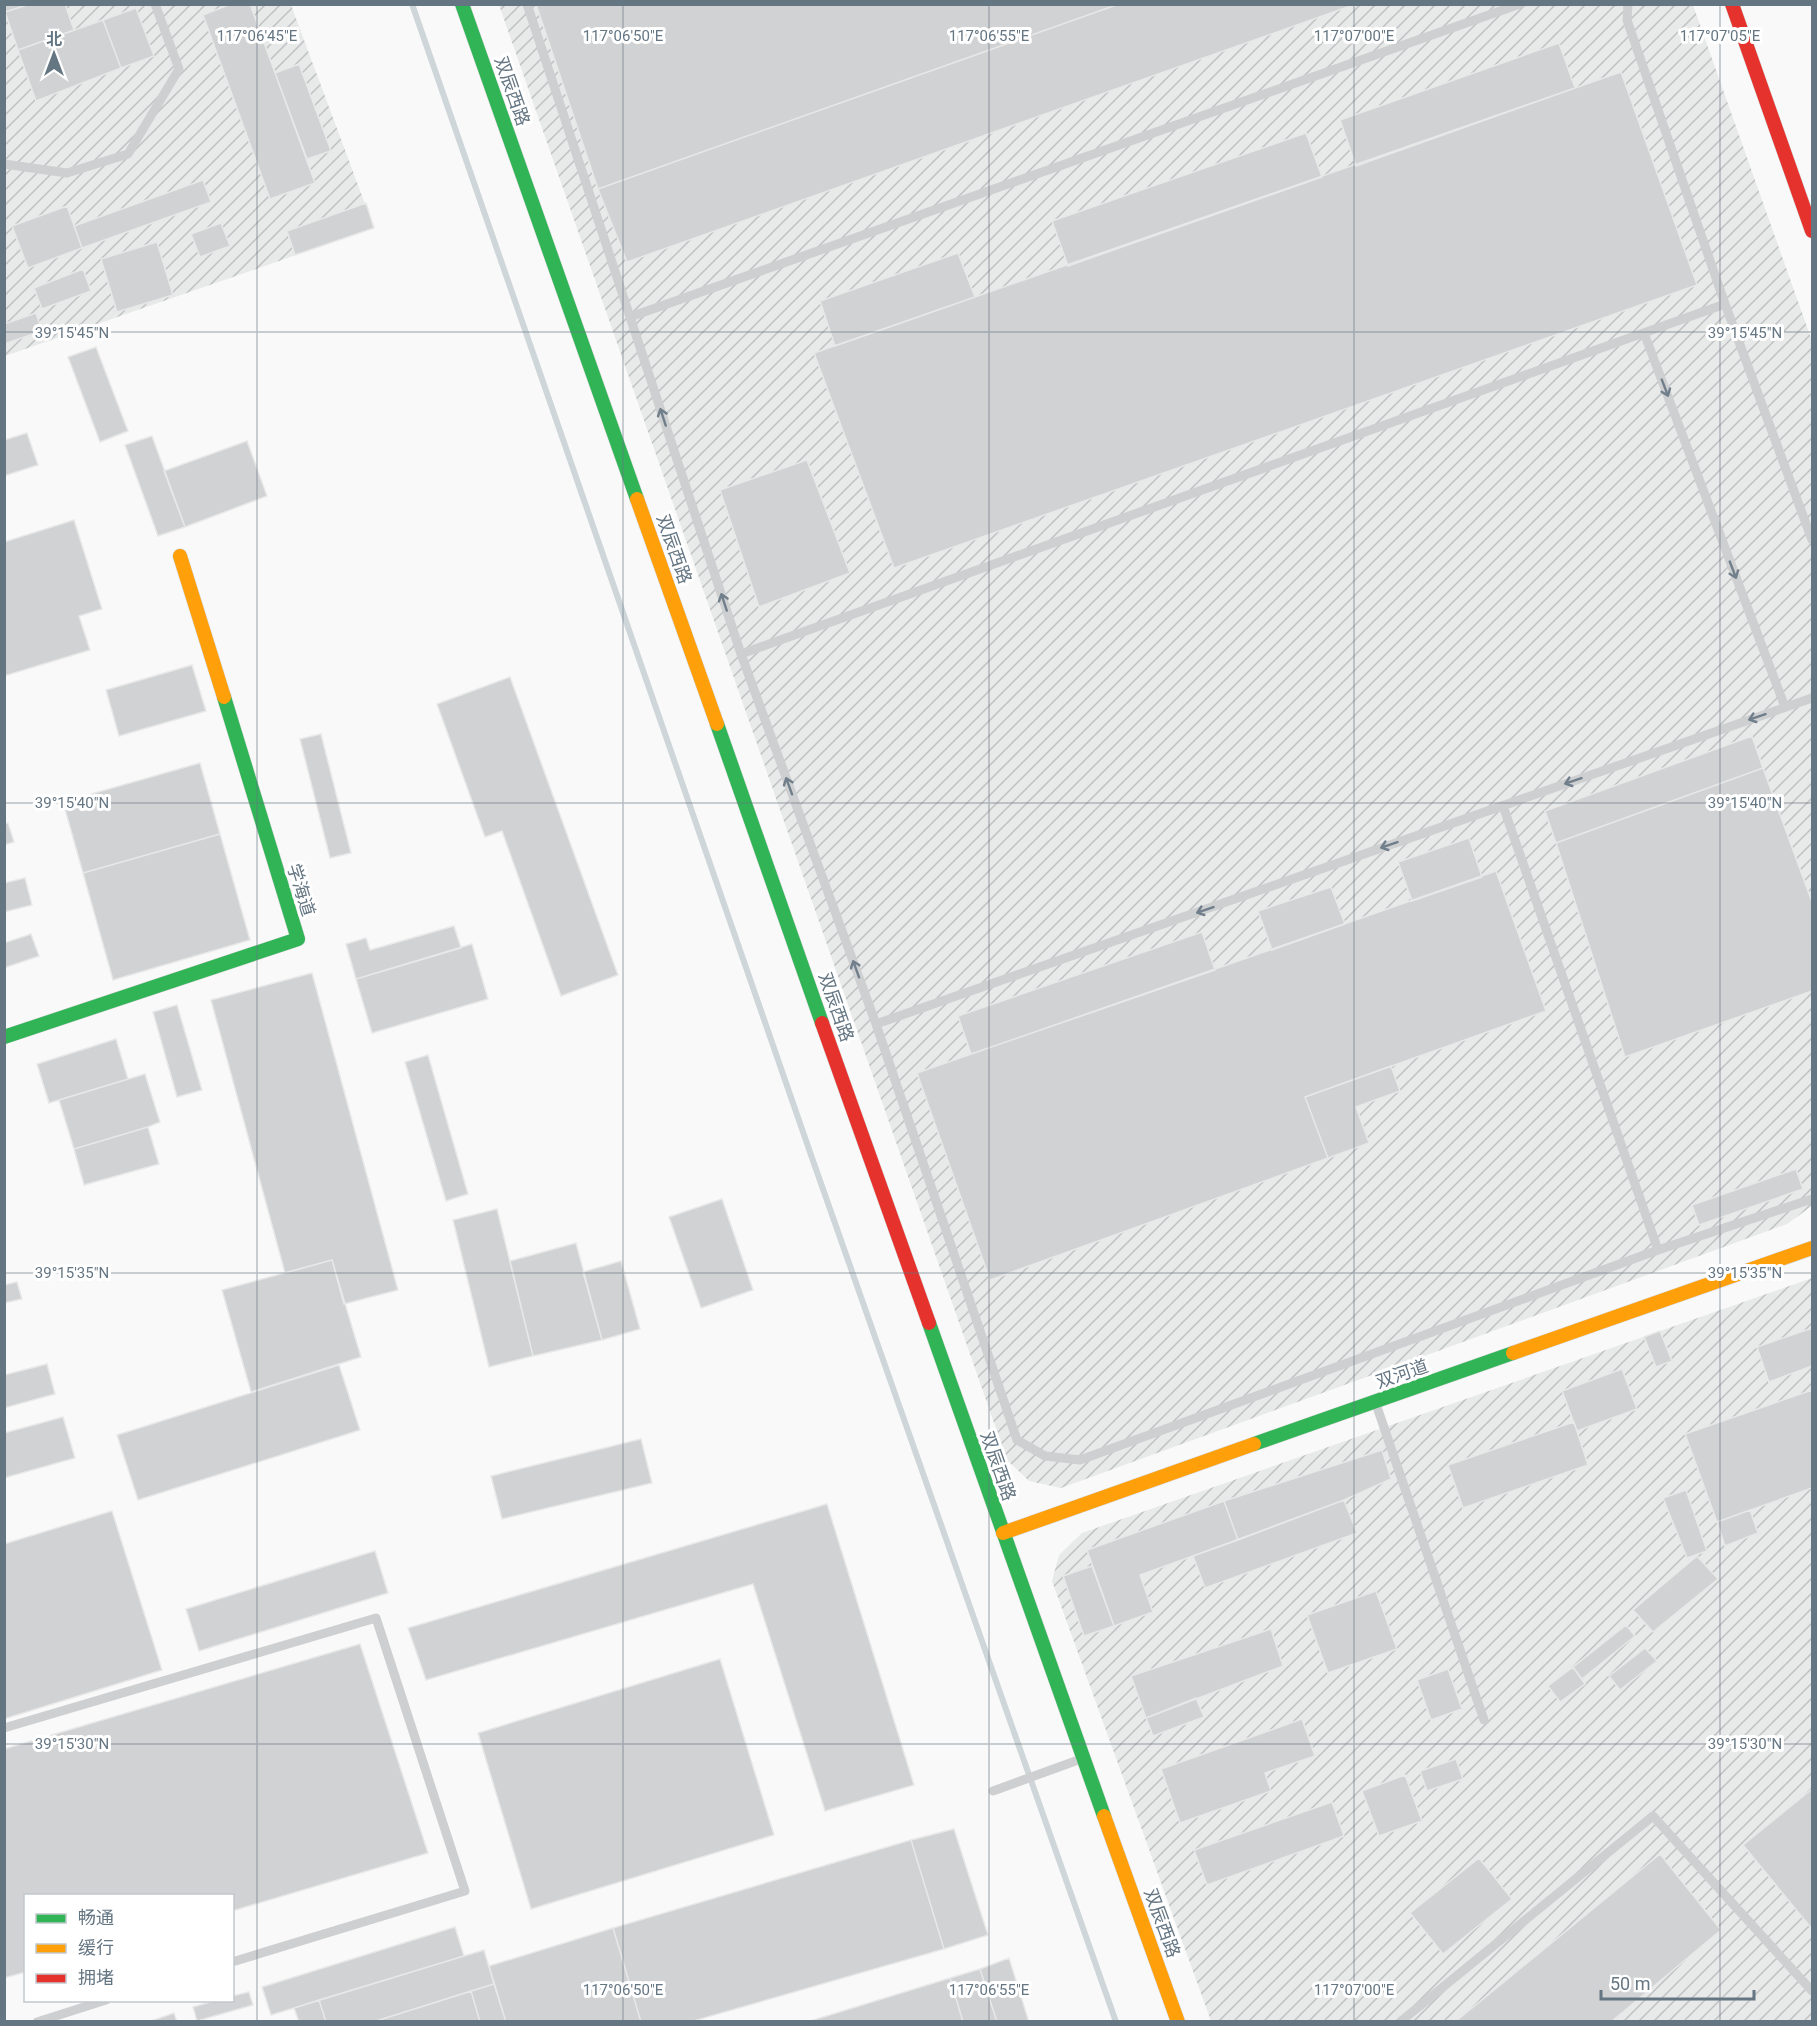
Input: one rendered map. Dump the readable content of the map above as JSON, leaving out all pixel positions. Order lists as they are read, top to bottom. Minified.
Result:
{"streets":{"main road":["双辰西路","学海道","双河道"]},"crossings":[["双辰西路","双河道"]],"legend":["畅通","缓行","拥堵"],"scale_bar":"50 m","north":"top","coordinates":["117°06'45\"E","117°06'50\"E","117°06'55\"E","117°07'00\"E","117°07'05\"E","39°15'45\"N","39°15'40\"N","39°15'35\"N","39°15'30\"N"]}
